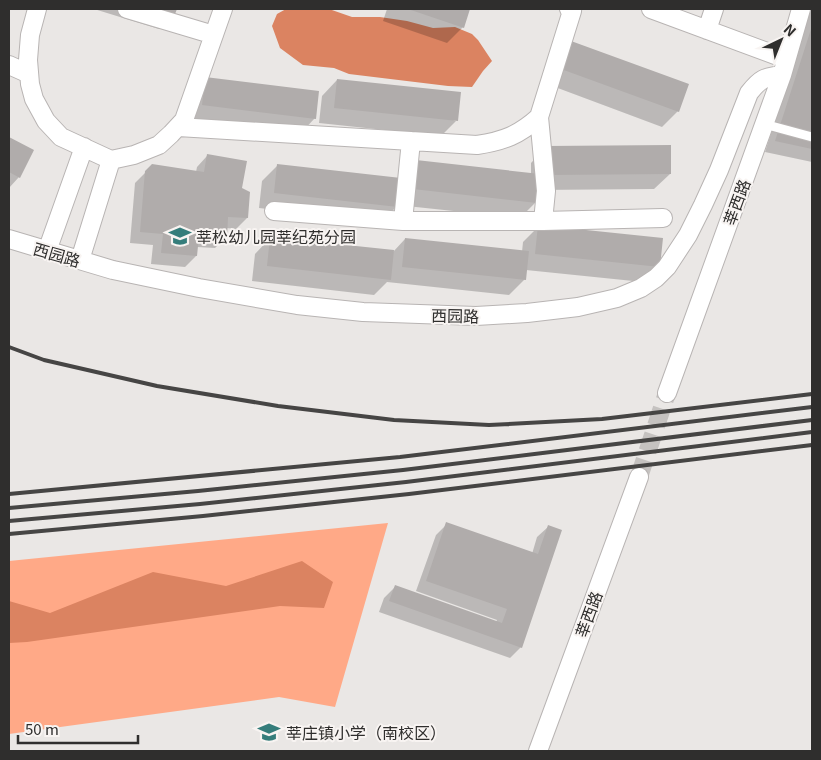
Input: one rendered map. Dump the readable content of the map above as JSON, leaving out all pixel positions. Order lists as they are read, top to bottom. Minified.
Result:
{"streets":{"street":["莘西路","西园路"]},"crossings":[["莘西路","西园路"]],"places":{"school or university":["莘松幼儿园莘纪苑分园","莘庄镇小学（南校区）"]},"scale_bar":"50 m","north":"top right"}
